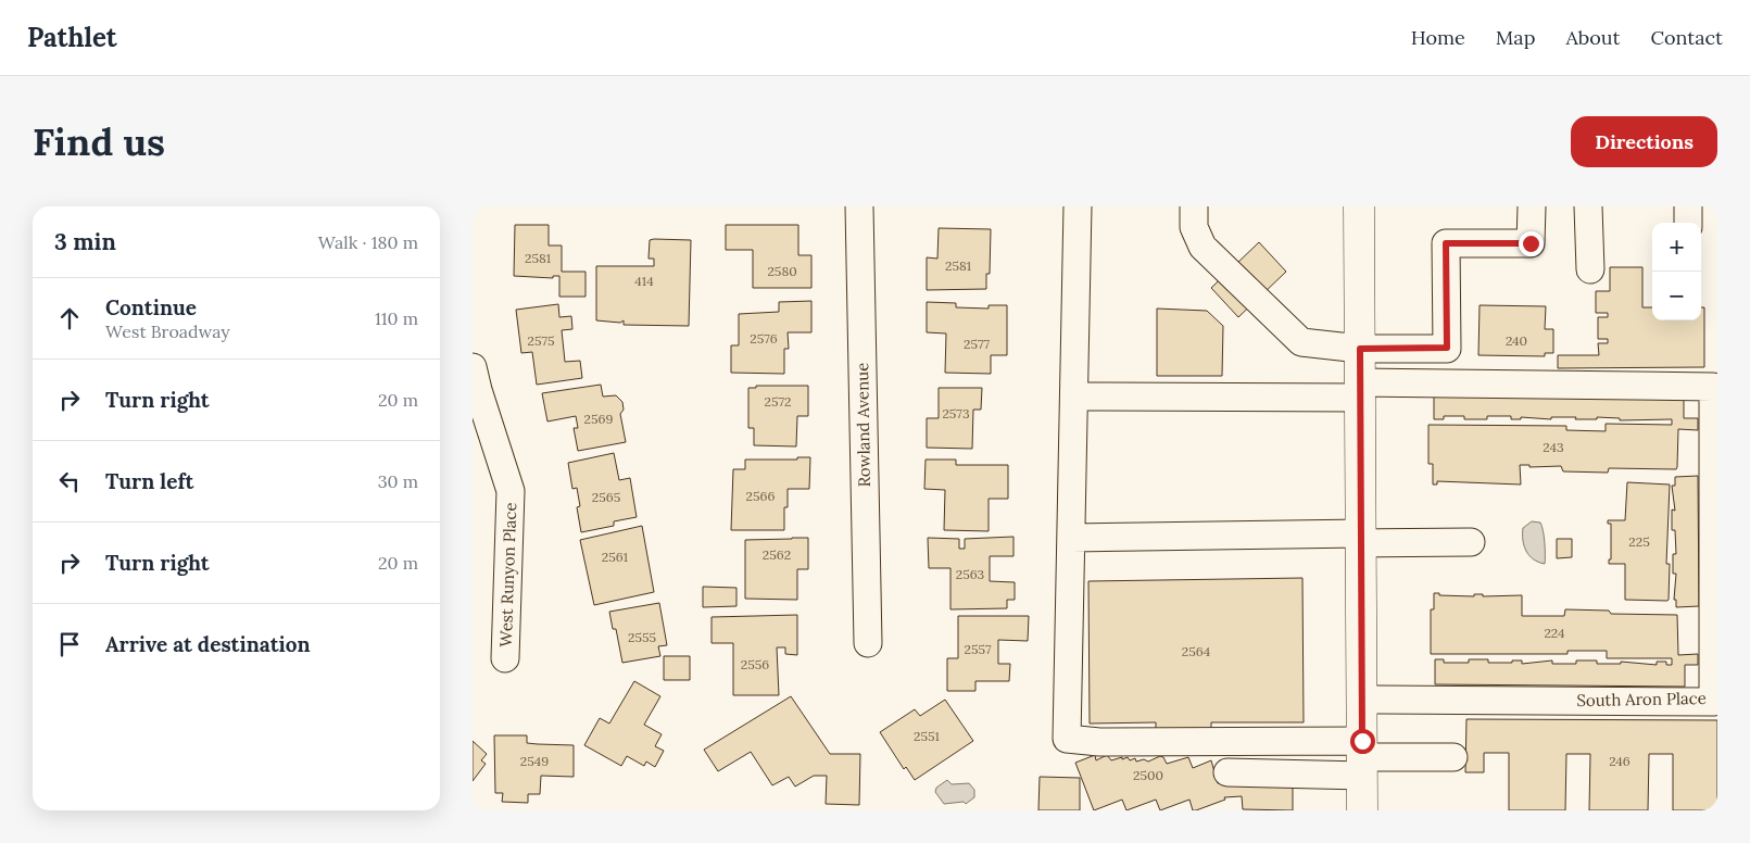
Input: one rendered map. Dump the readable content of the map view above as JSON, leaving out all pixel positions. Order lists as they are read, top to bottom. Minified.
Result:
{"streets":{"street":["Rowland Avenue","West Runyon Place","South Aron Place"]},"house_numbers":["2581","2581","2580","414","2576","2575","240","2577","2572","2573","2569","243","2566","2565","225","2562","2561","2563","224","2555","2557","2564","2556","2551","2549","246","2500"],"page":{"header":"Pathlet","nav":["Home","Map","About","Contact"],"buttons":"Directions","title":"Find us","heading":["3 min","Walk · 180 m"],"map_buttons":["+","−"],"list":[["Continue","West Broadway","110 m"],["Turn right","20 m"],["Turn left","30 m"],["Turn right","20 m"],"Arrive at destination"]}}
